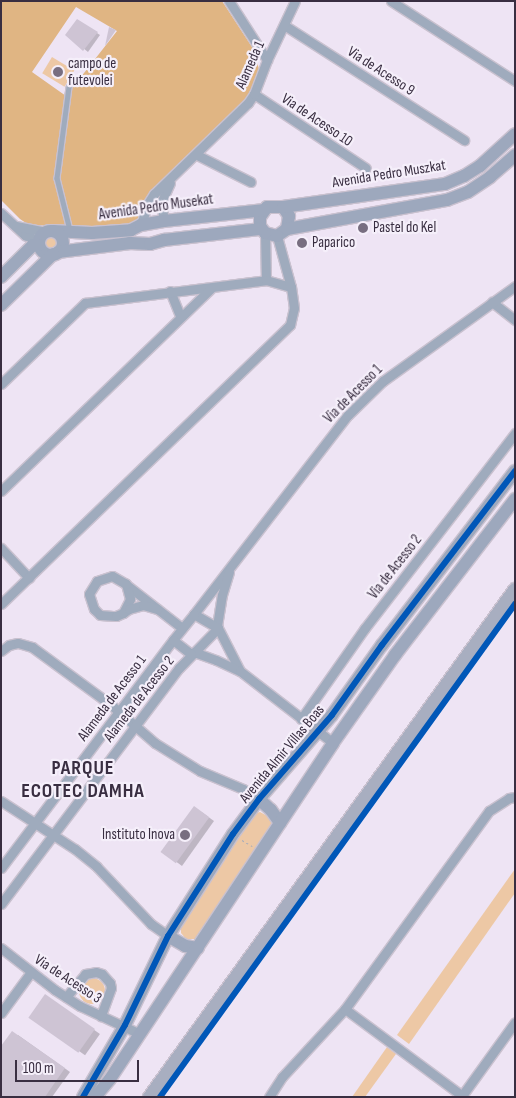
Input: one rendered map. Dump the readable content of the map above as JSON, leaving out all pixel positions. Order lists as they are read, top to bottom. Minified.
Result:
{"streets":{"street":["Alameda 1","Via de Acesso 9","Via de Acesso 10","Avenida Pedro Muszkat","Avenida Pedro Musekat","Via de Acesso 1","Via de Acesso 2","Alameda de Acesso 1","Alameda de Acesso 2","Avenida Almir Villas Boas","Via de Acesso 3"]},"crossings":[["Alameda 1","Via de Acesso 9"],["Alameda 1","Via de Acesso 10"],["Alameda 1","Avenida Pedro Musekat"],["Avenida Pedro Muszkat","Avenida Pedro Musekat"],["Via de Acesso 1","Alameda de Acesso 1"],["Avenida Almir Villas Boas","Via de Acesso 3"]],"districts":["PARQUE ECOTEC DAMHA"],"places":["campo de futevolei","Pastel do Kel","Paparico","Instituto Inova"],"scale_bar":"100 m"}
